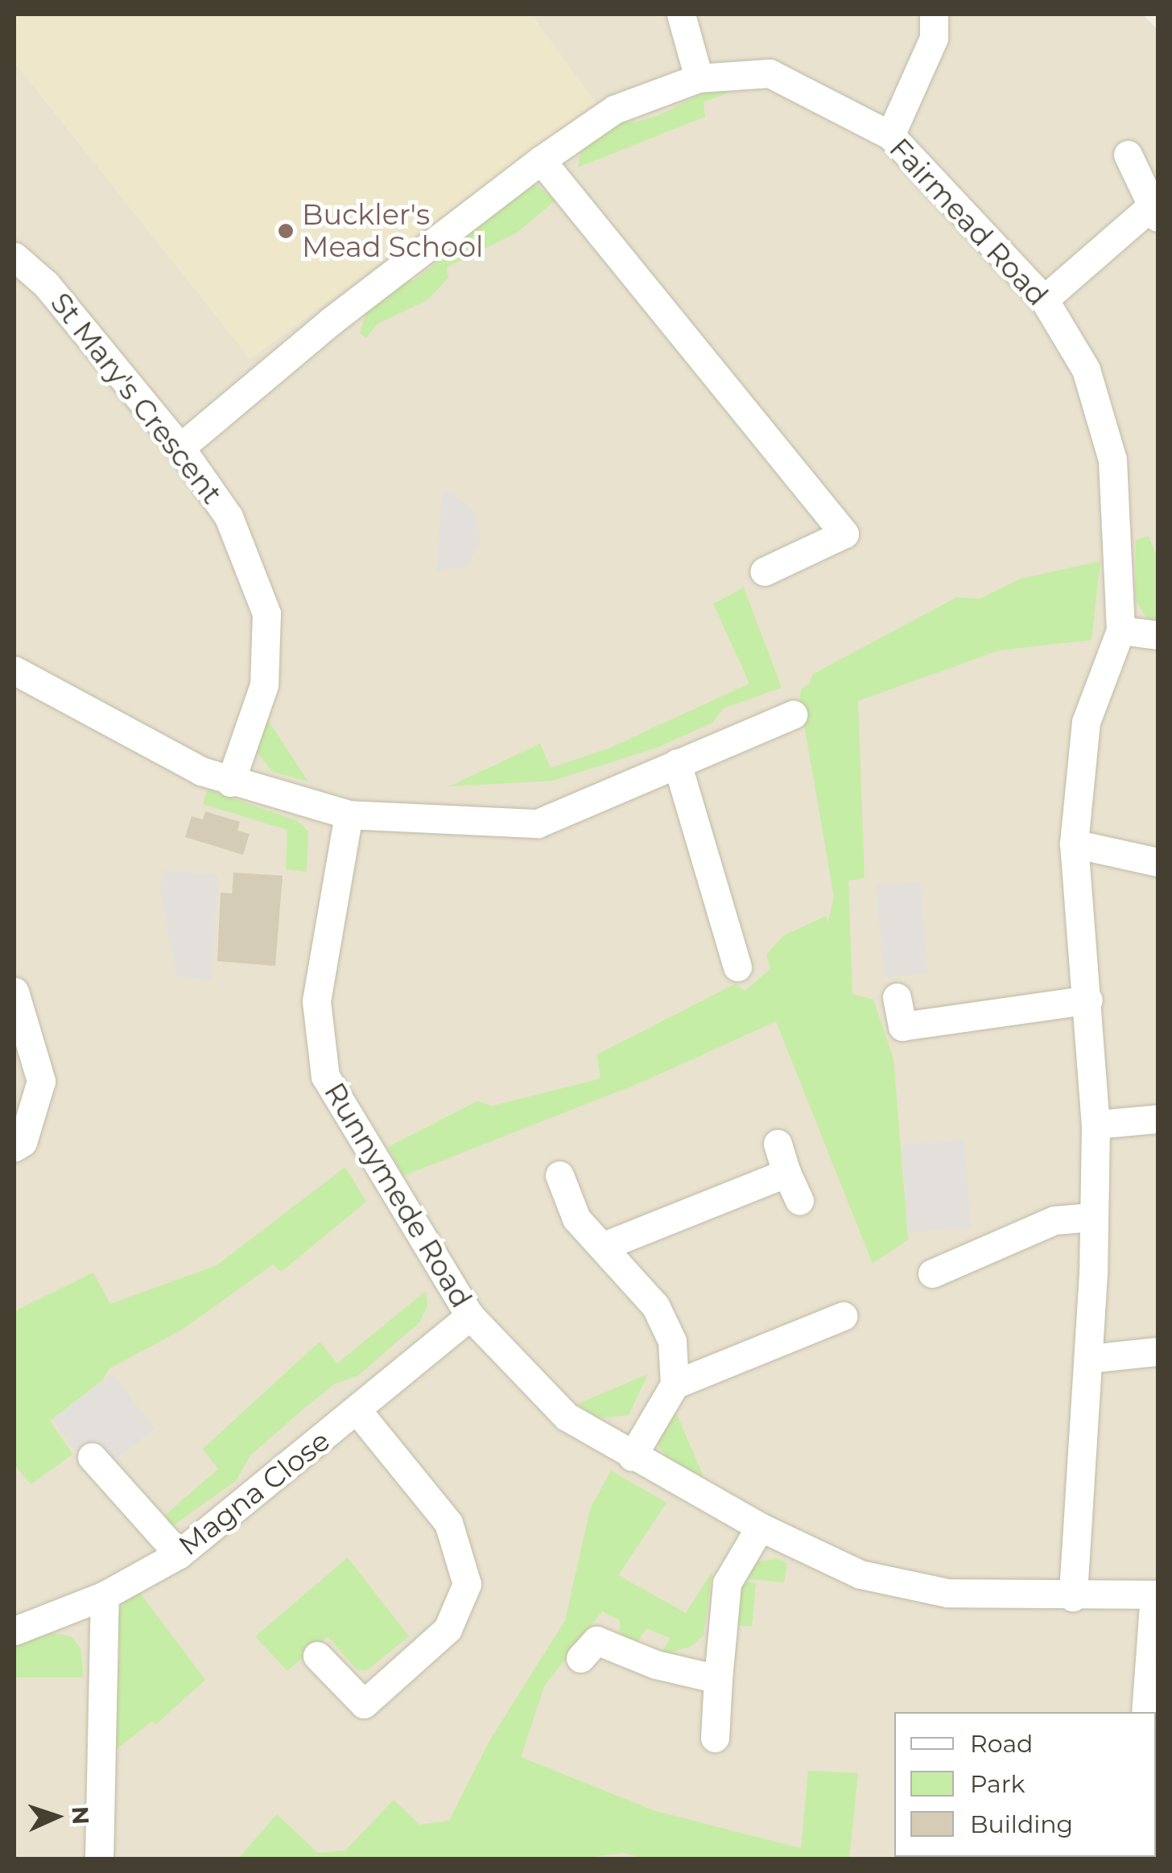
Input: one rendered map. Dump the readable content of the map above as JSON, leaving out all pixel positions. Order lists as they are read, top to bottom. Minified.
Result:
{"streets":{"street":["Fairmead Road","St Mary's Crescent","Runnymede Road","Magna Close"]},"crossings":[["Fairmead Road","St Mary's Crescent"],["Runnymede Road","Magna Close"]],"places":["Buckler's Mead School"],"legend":["Road","Park","Building"],"north":"right"}
